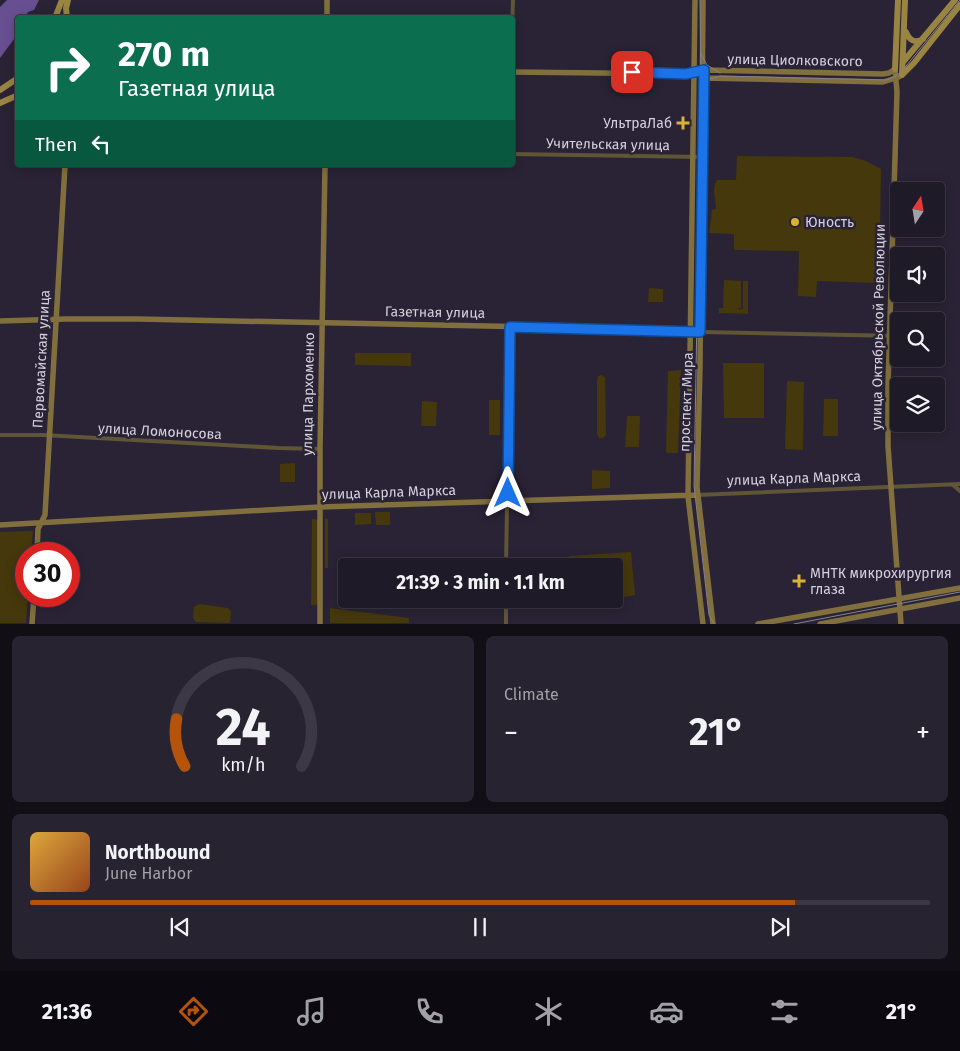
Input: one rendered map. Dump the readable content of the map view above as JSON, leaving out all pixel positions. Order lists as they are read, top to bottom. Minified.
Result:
{"streets":{"main road":["улица Циолковского","Газетная улица","улица Октябрьской Революции","Первомайская улица","улица Пархоменко","проспект Мира","улица Карла Маркса"],"street":["Учительская улица","улица Ломоносова"]},"crossings":[["улица Циолковского","улица Октябрьской Революции"],["улица Циолковского","проспект Мира"],["Учительская улица","проспект Мира"],["Газетная улица","улица Октябрьской Революции"],["Газетная улица","Первомайская улица"],["Газетная улица","улица Пархоменко"],["Газетная улица","проспект Мира"],["улица Октябрьской Революции","улица Карла Маркса"],["Первомайская улица","улица Ломоносова"],["Первомайская улица","улица Карла Маркса"],["улица Пархоменко","улица Ломоносова"],["улица Пархоменко","улица Карла Маркса"],["проспект Мира","улица Карла Маркса"]],"places":{"health":["УльтраЛаб","МНТК микрохирургия глаза"],"other":["Юность"]},"north":"top","page":{"turn":["270 m","Газетная улица"],"then":"Then","limit":"30","trip":"21:39 · 3 min · 1.1 km","tile":"Climate","heat":["−","21°","+"],"song":["Northbound","June Harbor"],"tabs":["21:36","21°"],"gauge":["24","km/h"]}}
